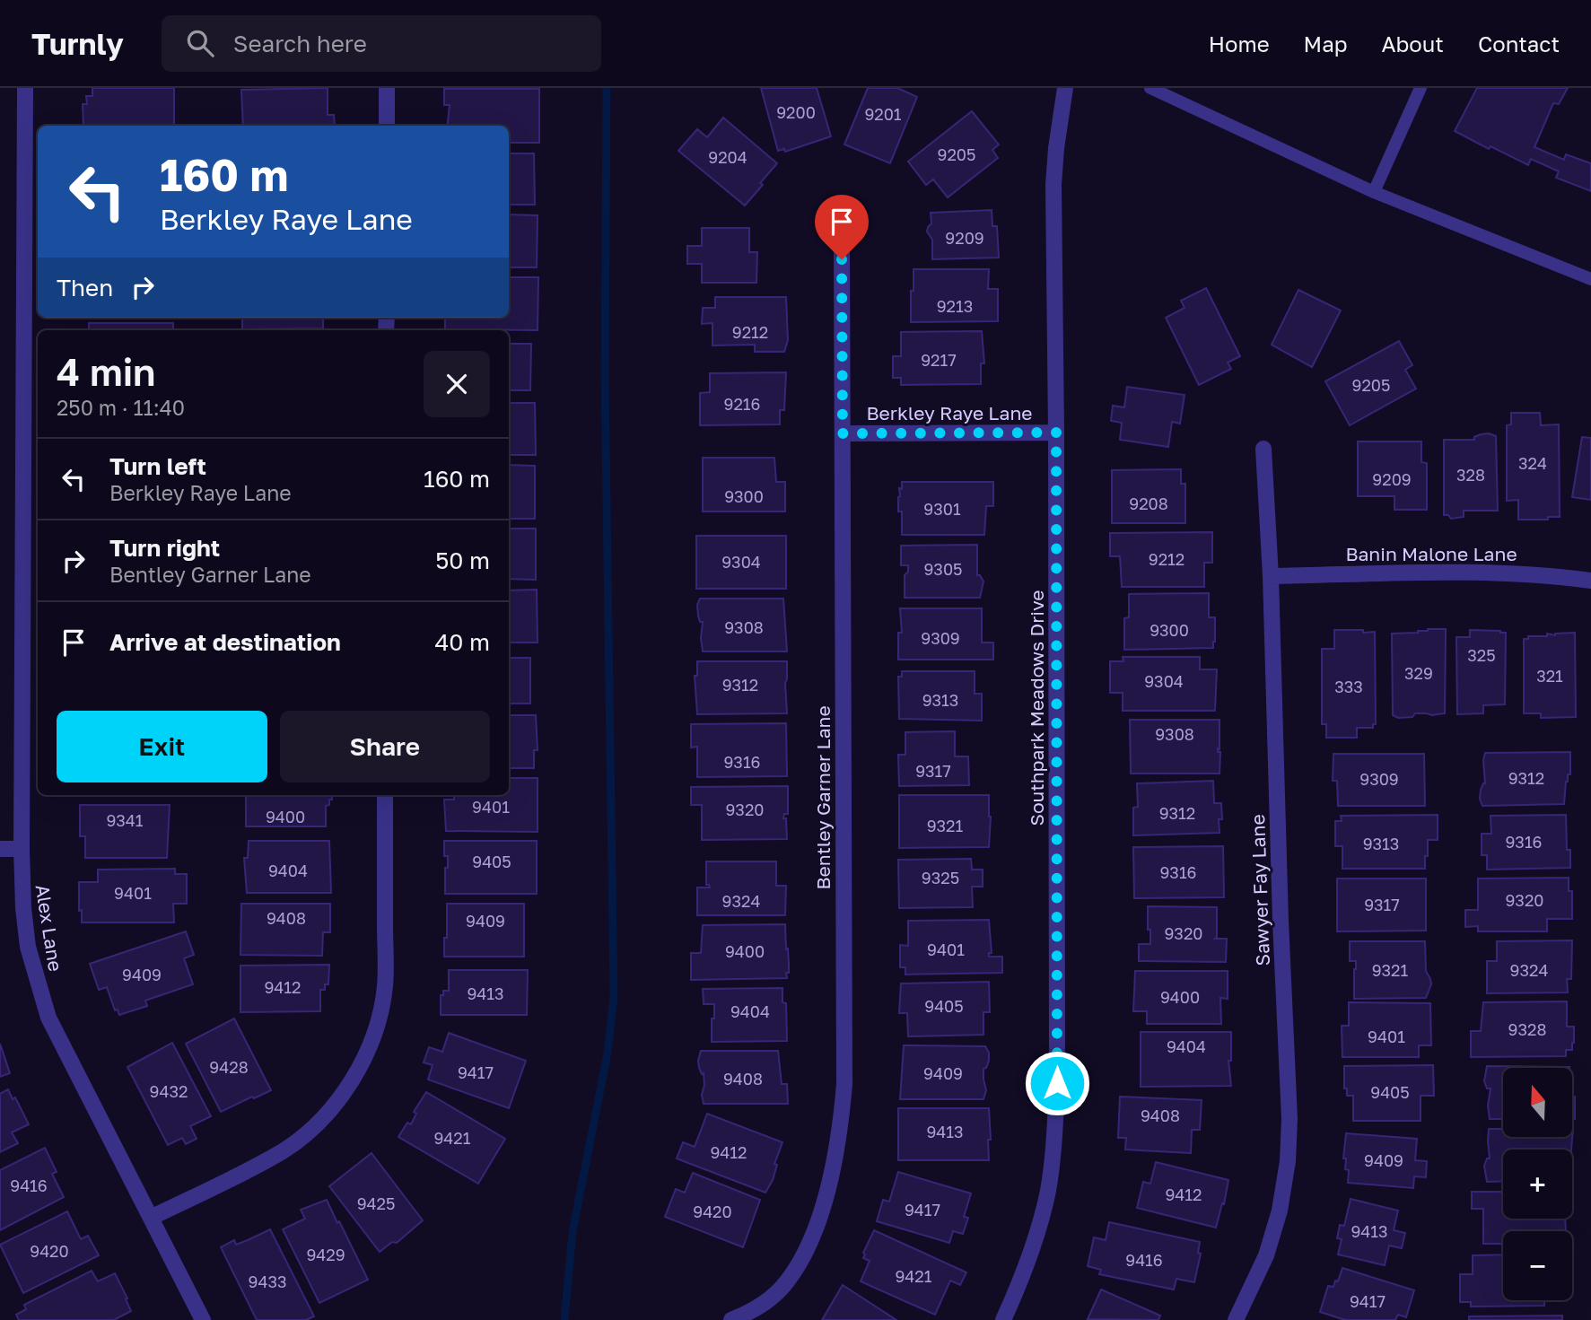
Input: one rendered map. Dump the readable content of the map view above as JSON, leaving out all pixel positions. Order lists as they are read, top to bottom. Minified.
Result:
{"streets":{"street":["Berkley Raye Lane","Banin Malone Lane","Southpark Meadows Drive","Bentley Garner Lane","Sawyer Fay Lane","Alex Lane"]},"crossings":[["Berkley Raye Lane","Southpark Meadows Drive"],["Berkley Raye Lane","Bentley Garner Lane"],["Banin Malone Lane","Sawyer Fay Lane"]],"house_numbers":["9200","9201","9205","9204","9209","9213","9212","9217","9205","9216","324","328","9209","9300","9208","9301","9212","9304","9305","9308","9300","9309","325","329","321","9304","9312","333","9313","9308","9316","9317","9312","9309","9401","9320","9312","9400","9341","9321","9316","9313","9405","9404","9316","9325","9401","9320","9324","9317","9408","9409","9320","9401","9400","9321","9324","9409","9412","9413","9400","9405","9404","9328","9401","9404","9428","9417","9409","9408","9432","9405","9408","9413","9421","9412","9409","9416","9412","9425","9417","9420","9413","9420","9429","9416","9421","9433","9417"],"north":"top","page":{"header":"Turnly","search":"Search here","nav":["Home","Map","About","Contact"],"turn":["160 m","Berkley Raye Lane"],"then":"Then","heading":["4 min","250 m · 11:40"],"list":[{"name":"Turn left","note":"Berkley Raye Lane","value":"160 m"},{"name":"Turn right","note":"Bentley Garner Lane","value":"50 m"},{"name":"Arrive at destination","value":"40 m"}],"buttons":["Exit","Share"],"map_buttons":["+","−"]}}
